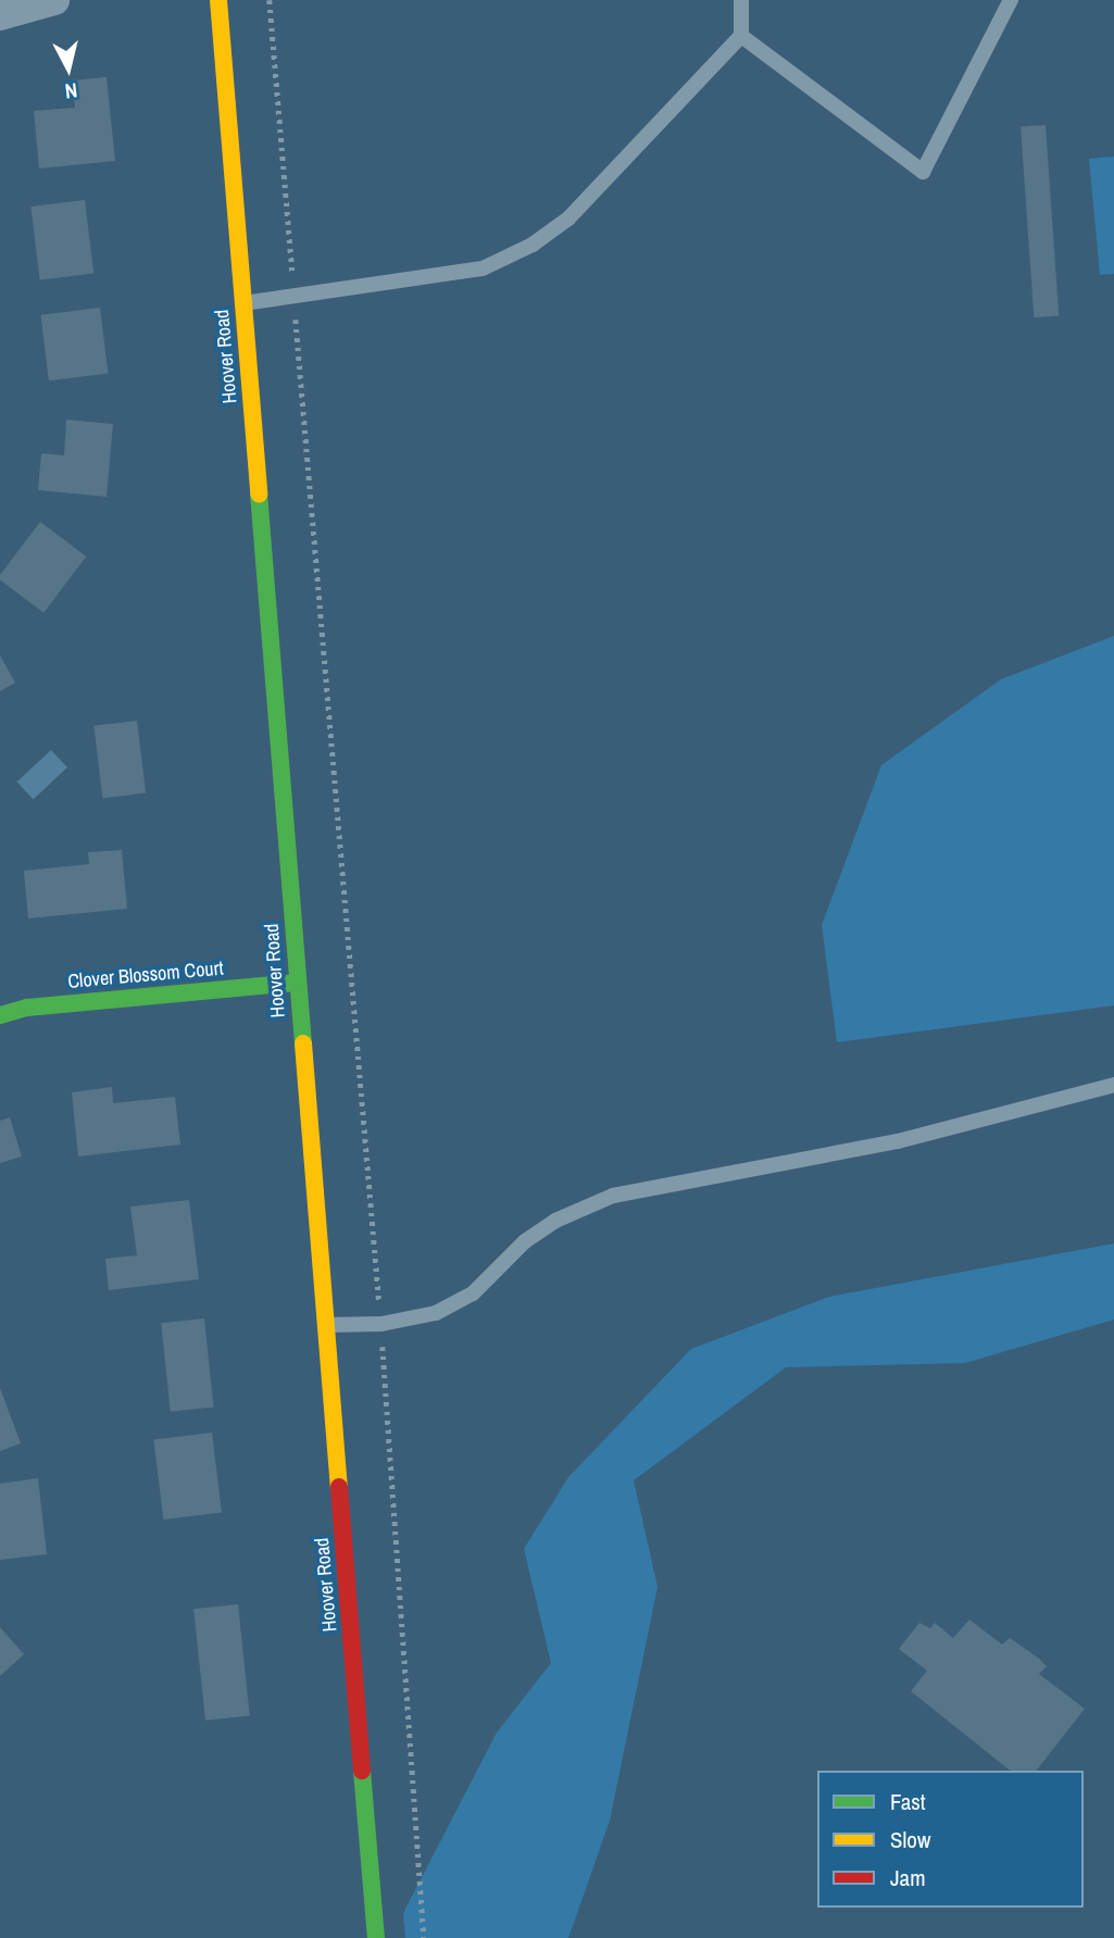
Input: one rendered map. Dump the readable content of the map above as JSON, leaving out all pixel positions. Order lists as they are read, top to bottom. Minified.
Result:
{"streets":{"main road":["Hoover Road","Clover Blossom Court"]},"crossings":[["Hoover Road","Clover Blossom Court"]],"legend":["Fast","Slow","Jam"],"north":"bottom"}
